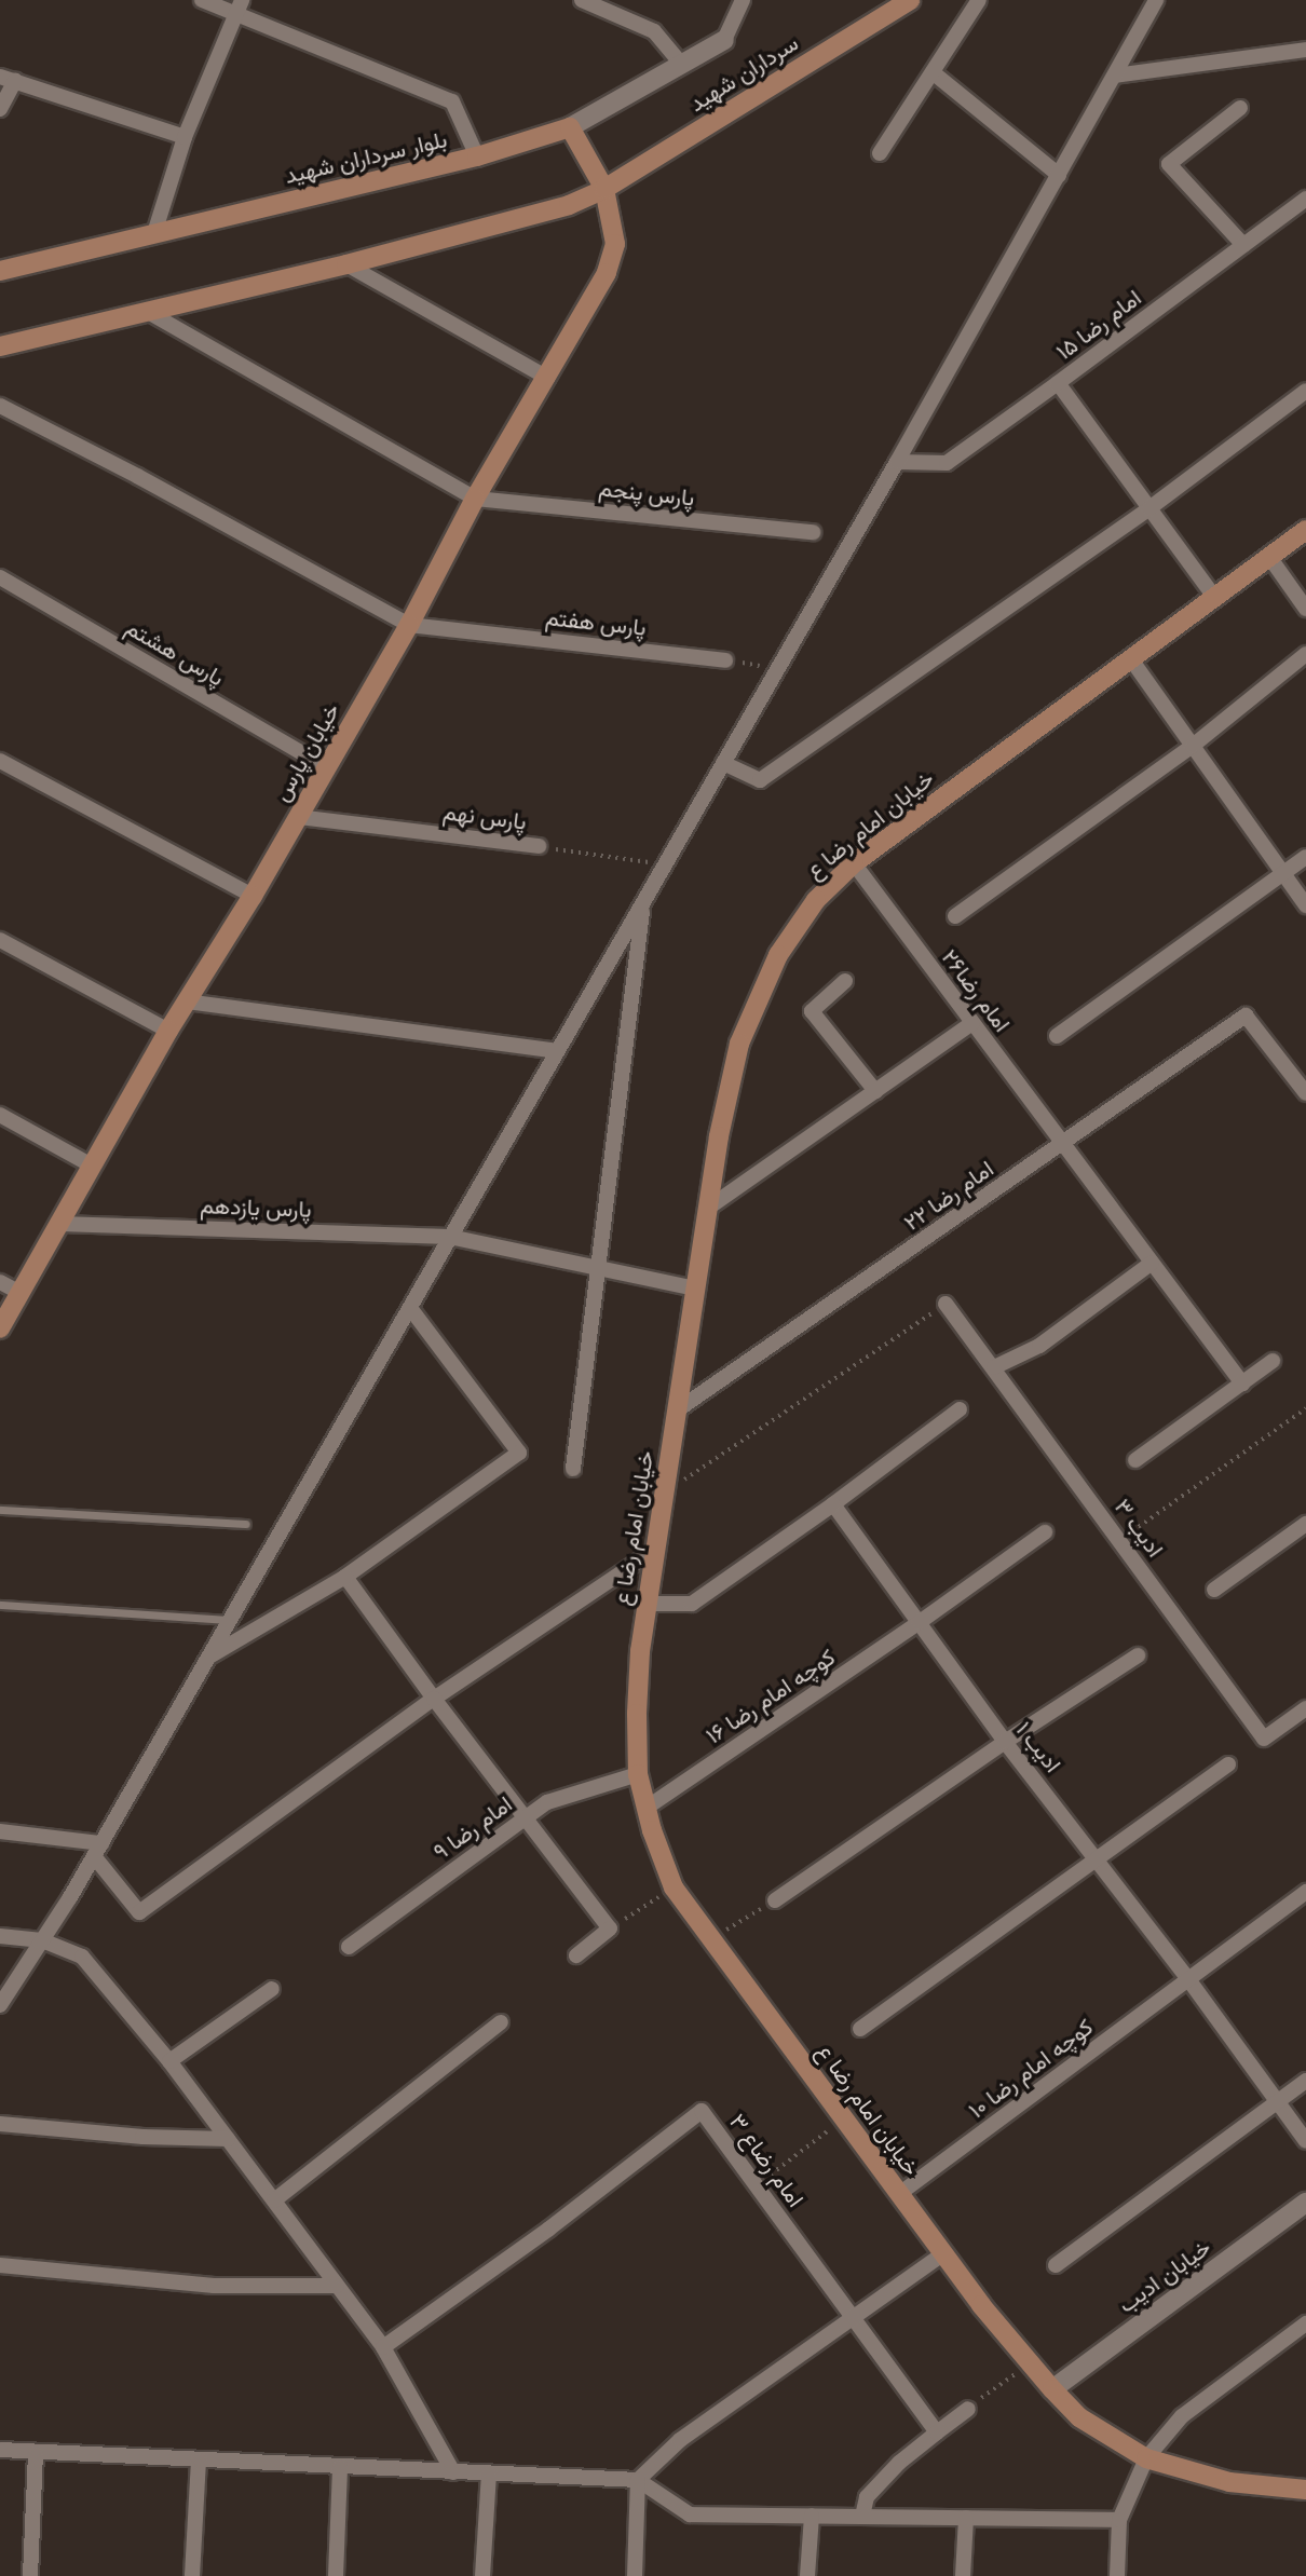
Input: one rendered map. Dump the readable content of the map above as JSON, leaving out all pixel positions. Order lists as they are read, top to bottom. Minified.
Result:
{"streets":{"main road":["سرداران شهید","بلوار سرداران شهید","خیابان پارس","خیابان امام رضا ع"],"street":["۱۵ امام رضا","پارس‌‌ پنجم","پارس‌‌ هفتم","پارس‌‌ هشتم","پارس‌‌ نهم","امام رضا۲۶","امام رضا ۲۲","پارس‌‌ یازدهم","ادیب ۳","کوچه امام رضا ۱۶","ادیب ۱","امام رضا ۹","کوچه امام رضا ۱۰","امام رضا‌ع ۳","خیابان ادیب"]},"crossings":[["سرداران شهید","خیابان پارس"],["بلوار سرداران شهید","خیابان پارس"],["۱۵ امام رضا","خیابان امام رضا ع"],["پارس‌‌ پنجم","خیابان پارس"],["پارس‌‌ هفتم","خیابان پارس"],["پارس‌‌ هشتم","خیابان پارس"],["خیابان پارس","پارس‌‌ نهم"],["خیابان پارس","پارس‌‌ یازدهم"],["خیابان امام رضا ع","امام رضا۲۶"],["خیابان امام رضا ع","امام رضا ۲۲"],["خیابان امام رضا ع","پارس‌‌ یازدهم"],["خیابان امام رضا ع","کوچه امام رضا ۱۶"],["خیابان امام رضا ع","امام رضا ۹"],["خیابان امام رضا ع","کوچه امام رضا ۱۰"],["خیابان امام رضا ع","خیابان ادیب"],["امام رضا۲۶","امام رضا ۲۲"],["کوچه امام رضا ۱۶","ادیب ۱"],["ادیب ۱","کوچه امام رضا ۱۰"]]}
